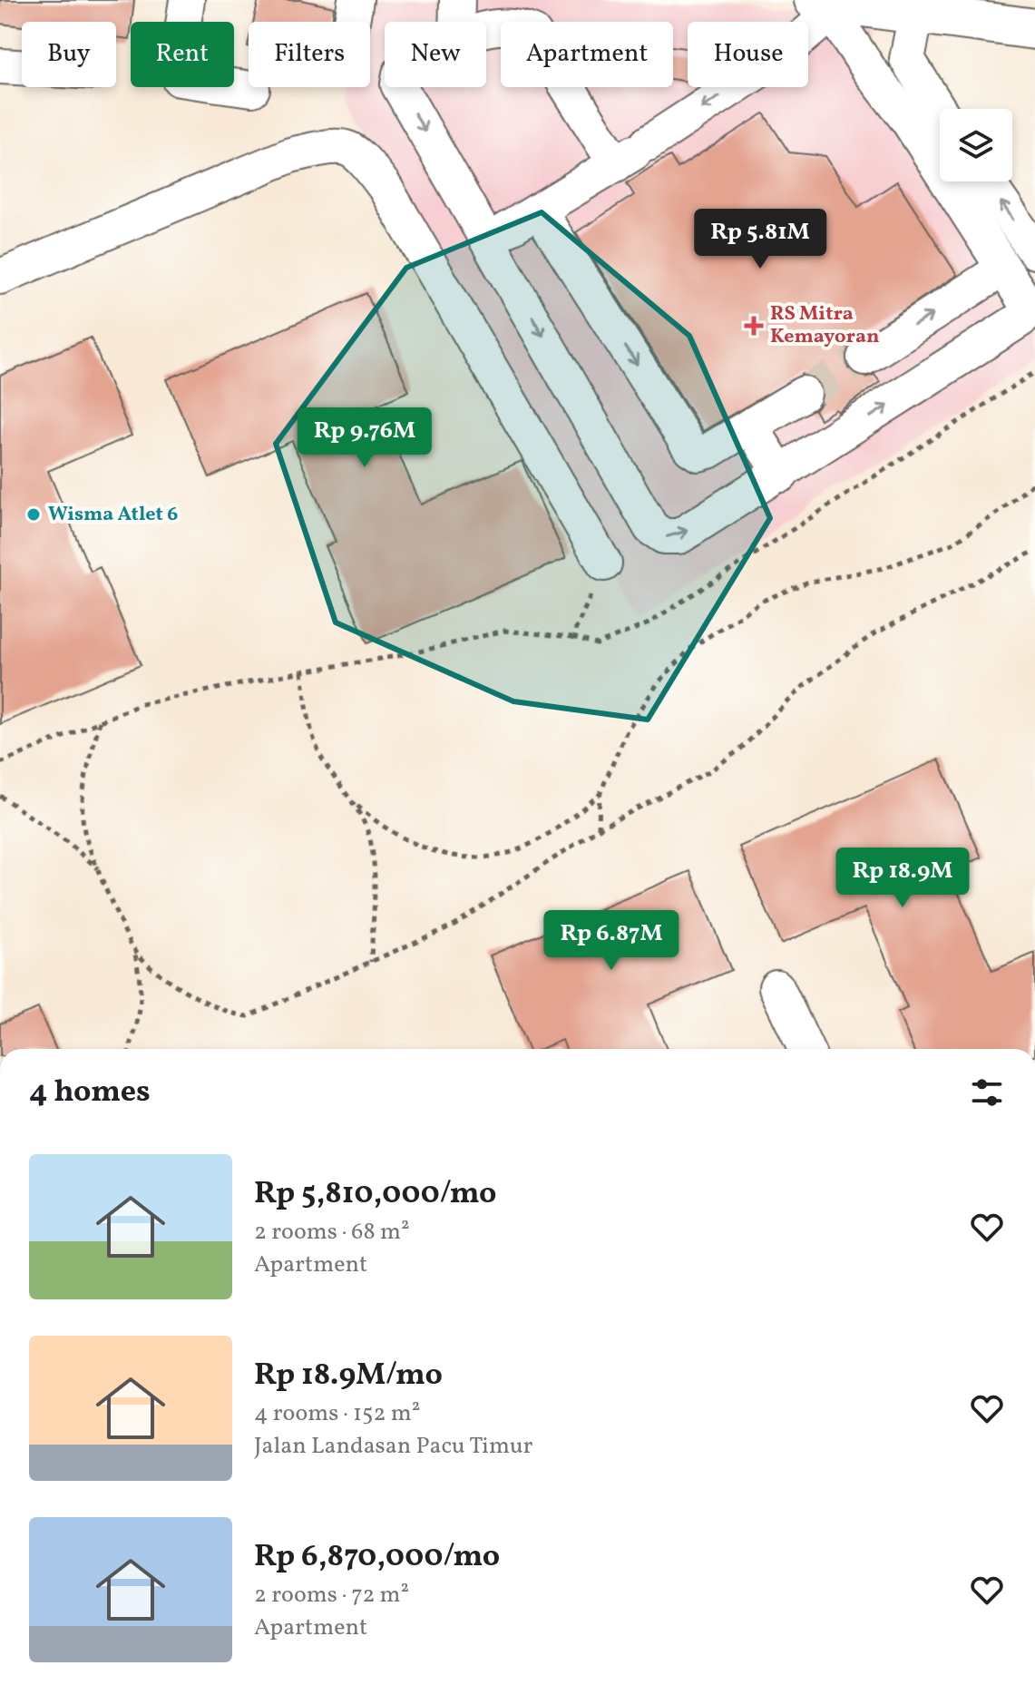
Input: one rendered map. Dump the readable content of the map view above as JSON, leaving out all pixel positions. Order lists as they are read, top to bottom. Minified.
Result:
{"places":{"health":["RS Mitra Kemayoran"],"other":["Wisma Atlet 6"]},"page":{"chip":["Buy","Rent","Filters","New","Apartment","House"],"price":["Rp 5.81M","Rp 9.76M","Rp 18.9M","Rp 6.87M"],"heading":"4 homes","list":[{"name":"Rp 5,810,000/mo","note":"2 rooms · 68 m² · Apartment"},{"name":"Rp 18.9M/mo","note":"4 rooms · 152 m² · Jalan Landasan Pacu Timur"},{"name":"Rp 6,870,000/mo","note":"2 rooms · 72 m² · Apartment"}]}}
